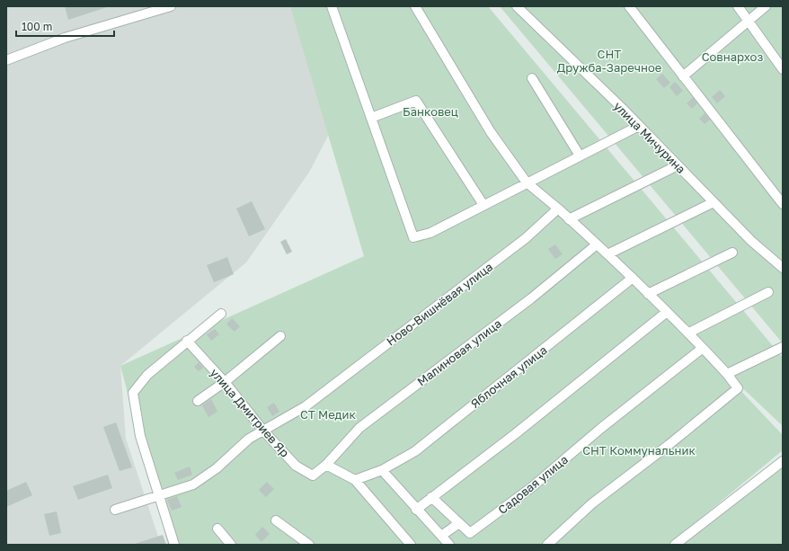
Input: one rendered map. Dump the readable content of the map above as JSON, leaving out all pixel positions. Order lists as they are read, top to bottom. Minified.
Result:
{"streets":{"street":["улица Мичурина","Ново-Вишнёвая улица","Малиновая улица","Яблочная улица","улица Дмитриев Яр","Садовая улица"]},"crossings":[["Ново-Вишнёвая улица","улица Дмитриев Яр"],["Малиновая улица","улица Дмитриев Яр"]],"parks":["СНТ Дружба-Заречное","Совнархоз","Банковец","СТ Медик","СНТ Коммунальник"],"scale_bar":"100 m"}
